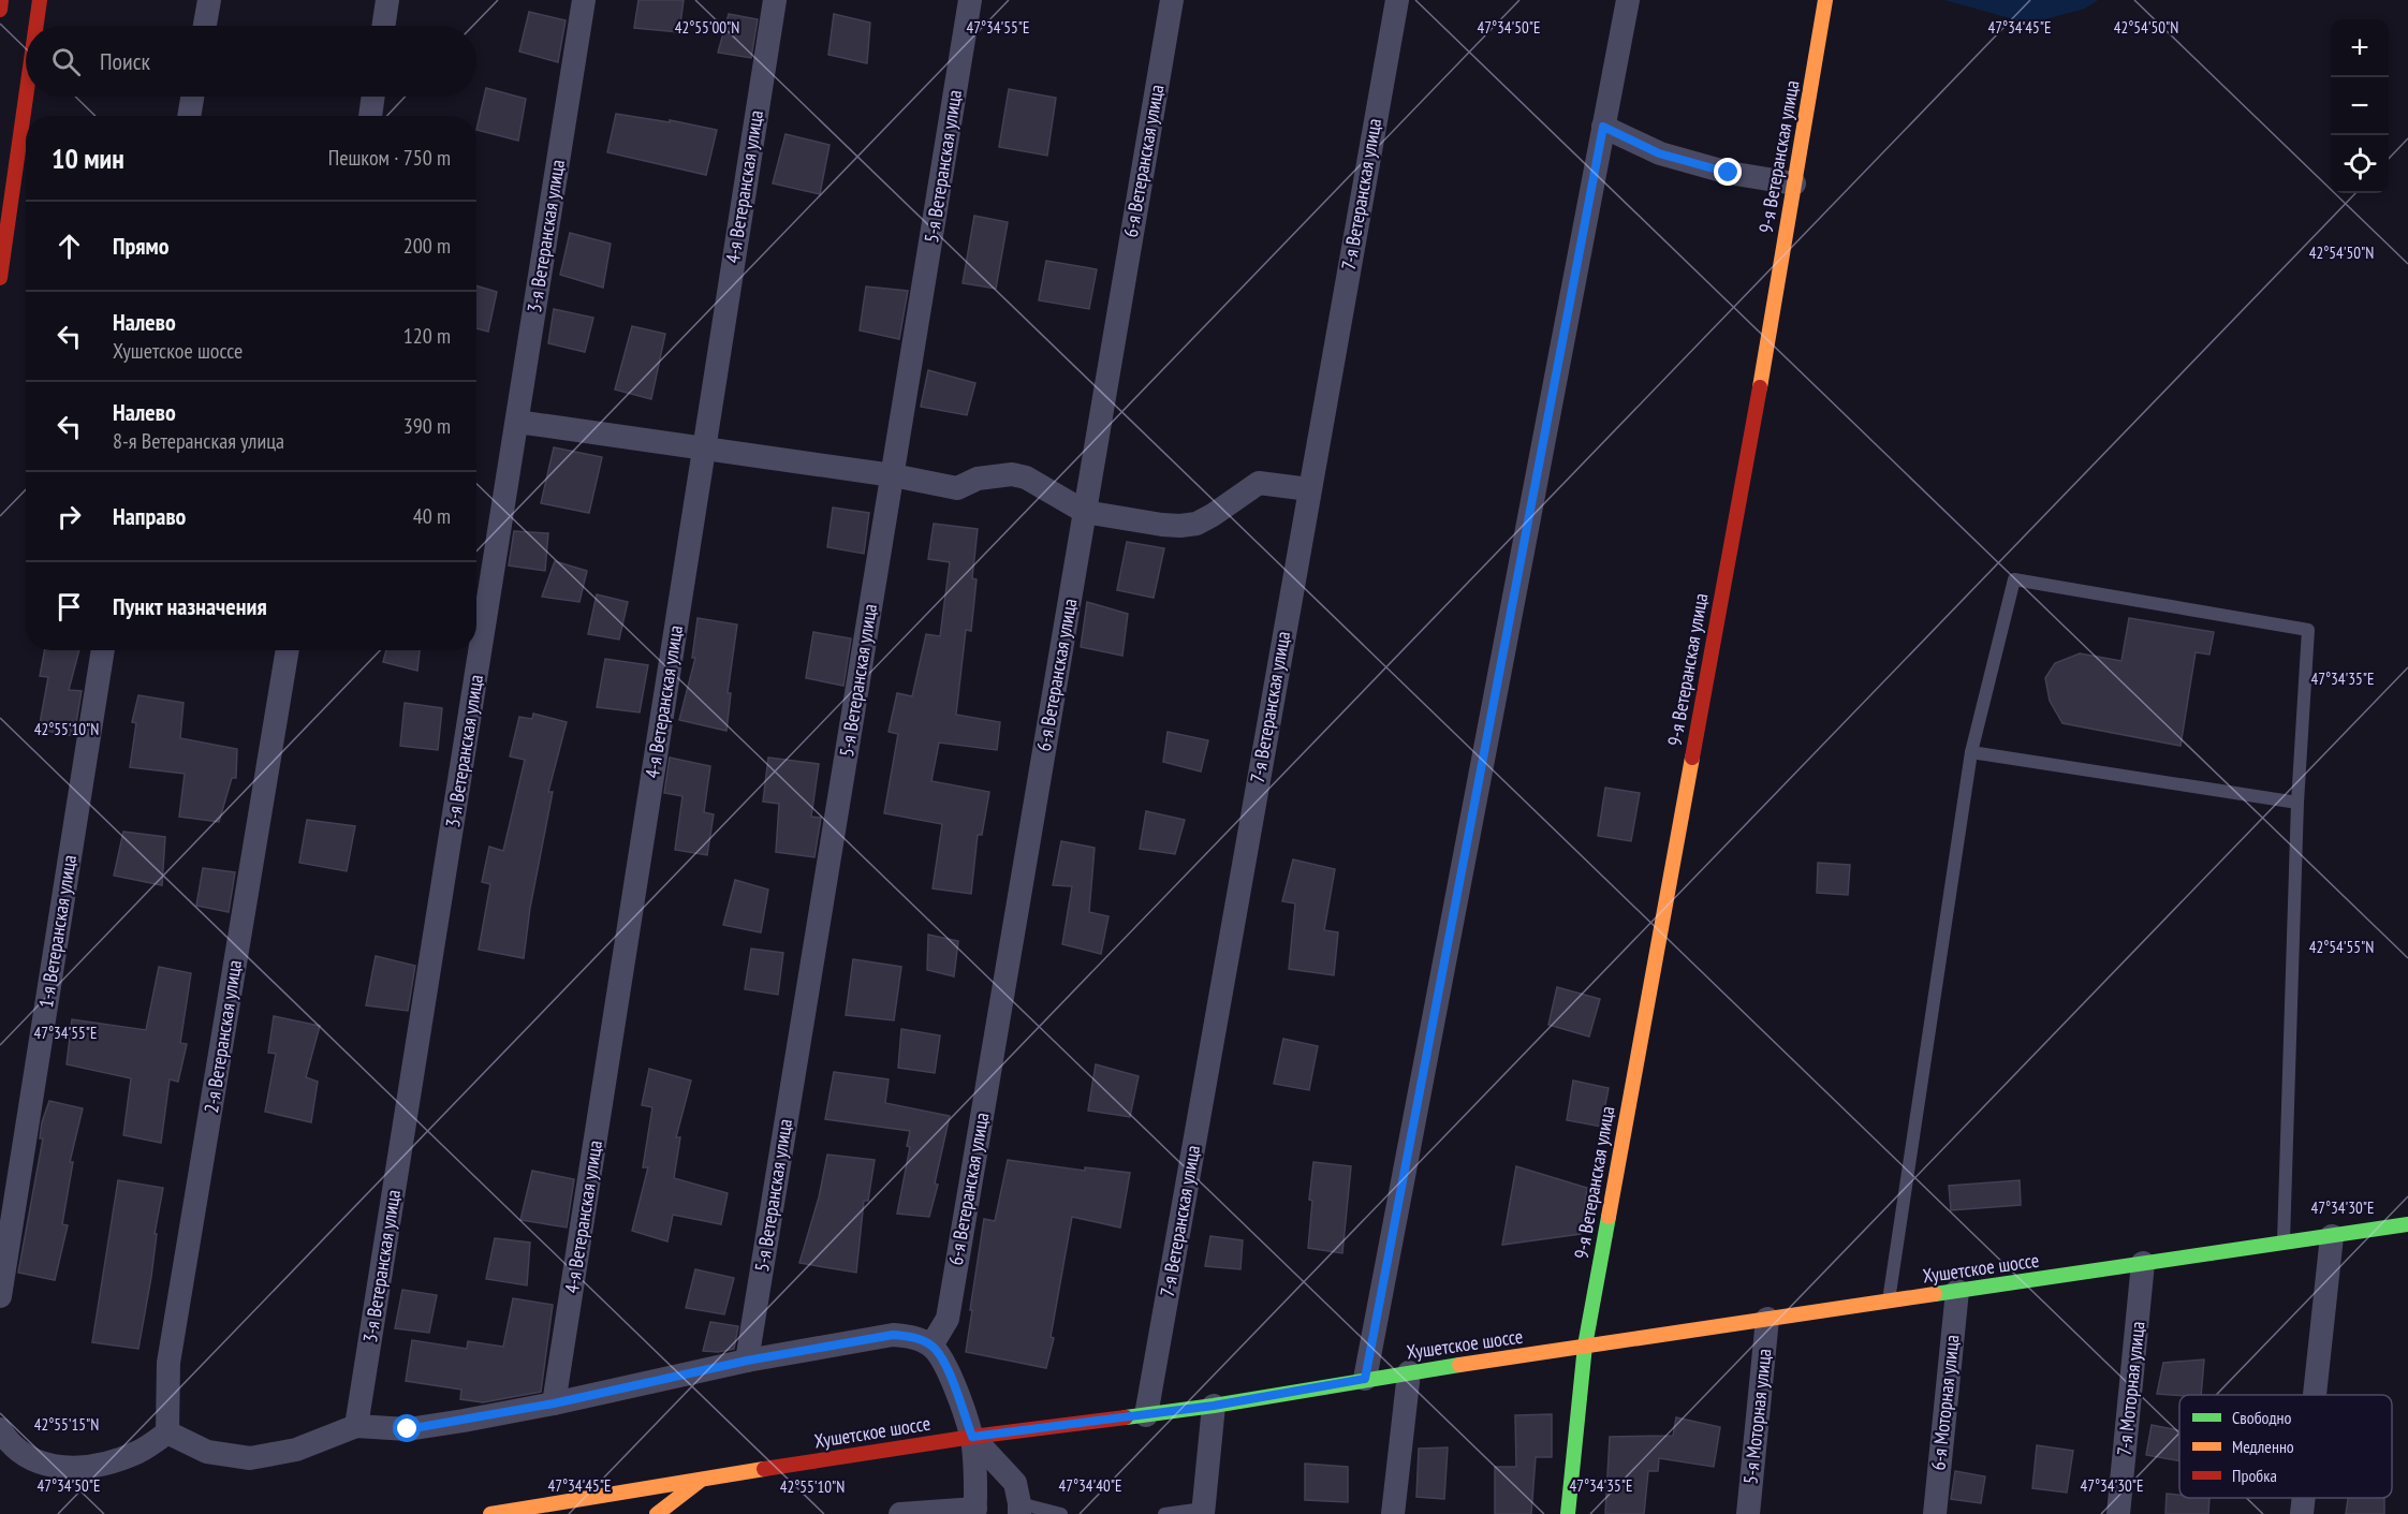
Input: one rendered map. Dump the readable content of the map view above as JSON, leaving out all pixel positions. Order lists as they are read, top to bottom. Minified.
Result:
{"streets":{"main road":["9-я Ветеранская улица","Хушетское шоссе"],"street":["6-я Ветеранская улица","5-я Ветеранская улица","4-я Ветеранская улица","7-я Ветеранская улица","3-я Ветеранская улица","1-я Ветеранская улица","2-я Ветеранская улица","7-я Моторная улица","6-я Моторная улица","5-я Моторная улица"]},"crossings":[["9-я Ветеранская улица","Хушетское шоссе"],["7-я Ветеранская улица","Хушетское шоссе"],["Хушетское шоссе","7-я Моторная улица"],["Хушетское шоссе","6-я Моторная улица"],["Хушетское шоссе","5-я Моторная улица"]],"legend":["Свободно","Медленно","Пробка"],"page":{"map_buttons":["+","−"],"search":"Поиск","heading":["10 мин","Пешком · 750 m"],"list":[["Прямо","200 m"],["Налево","Хушетское шоссе","120 m"],["Налево","8-я Ветеранская улица","390 m"],["Направо","40 m"],"Пункт назначения"]},"coordinates":["42°55'00\"N","42°54'50\"N","47°34'55\"E","47°34'50\"E","47°34'45\"E","47°34'35\"E","42°55'10\"N","42°54'55\"N","47°34'30\"E","42°55'15\"N","47°34'40\"E"]}
